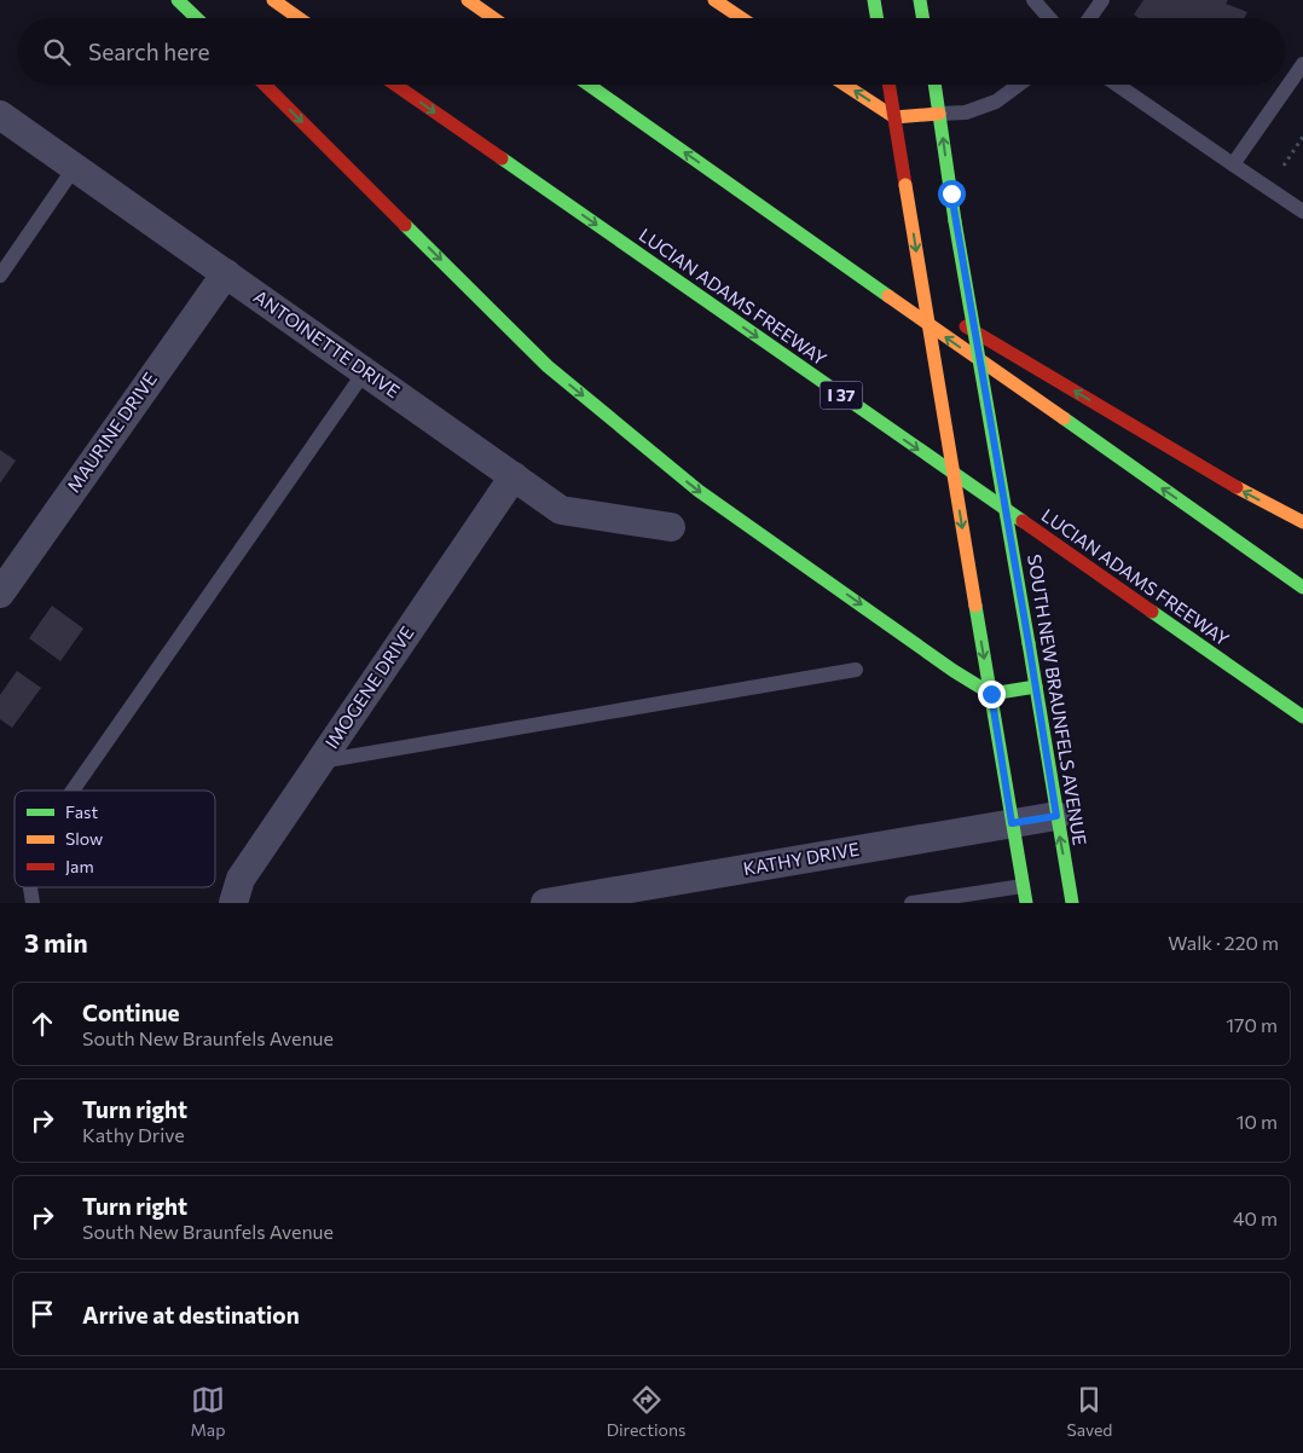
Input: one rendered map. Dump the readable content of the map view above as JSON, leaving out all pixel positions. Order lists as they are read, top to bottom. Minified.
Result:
{"streets":{"main road":["LUCIAN ADAMS FREEWAY","I 37","SOUTH NEW BRAUNFELS AVENUE"],"street":["ANTOINETTE DRIVE","MAURINE DRIVE","IMOGENE DRIVE","KATHY DRIVE"]},"crossings":[["ANTOINETTE DRIVE","MAURINE DRIVE"],["ANTOINETTE DRIVE","IMOGENE DRIVE"],["SOUTH NEW BRAUNFELS AVENUE","KATHY DRIVE"]],"legend":["Fast","Slow","Jam"],"page":{"search":"Search here","heading":["3 min","Walk · 220 m"],"list":[["Continue","South New Braunfels Avenue","170 m"],["Turn right","Kathy Drive","10 m"],["Turn right","South New Braunfels Avenue","40 m"],"Arrive at destination"],"nav":["Map","Directions","Saved"]}}
